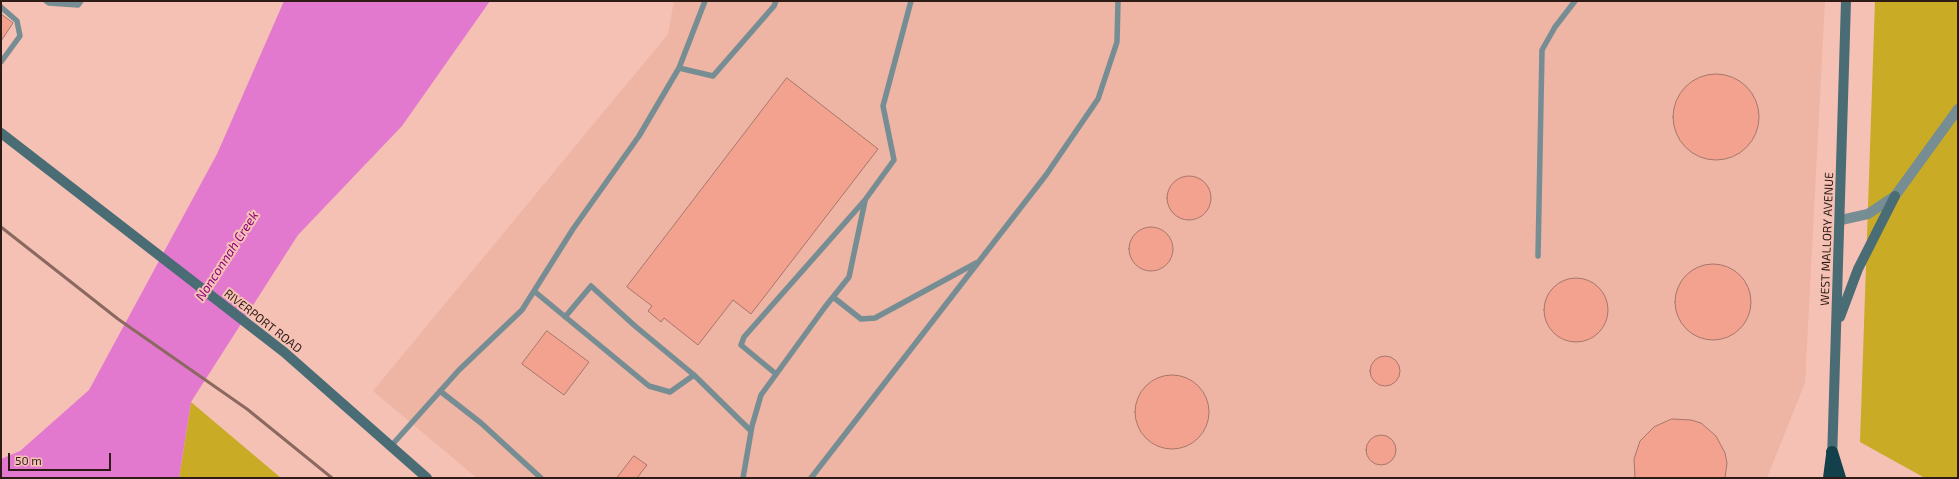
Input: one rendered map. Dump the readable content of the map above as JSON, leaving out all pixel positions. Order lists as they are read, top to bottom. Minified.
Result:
{"streets":{"main road":["WEST MALLORY AVENUE","RIVERPORT ROAD"]},"water":["Nonconnah Creek"],"scale_bar":"50 m"}
